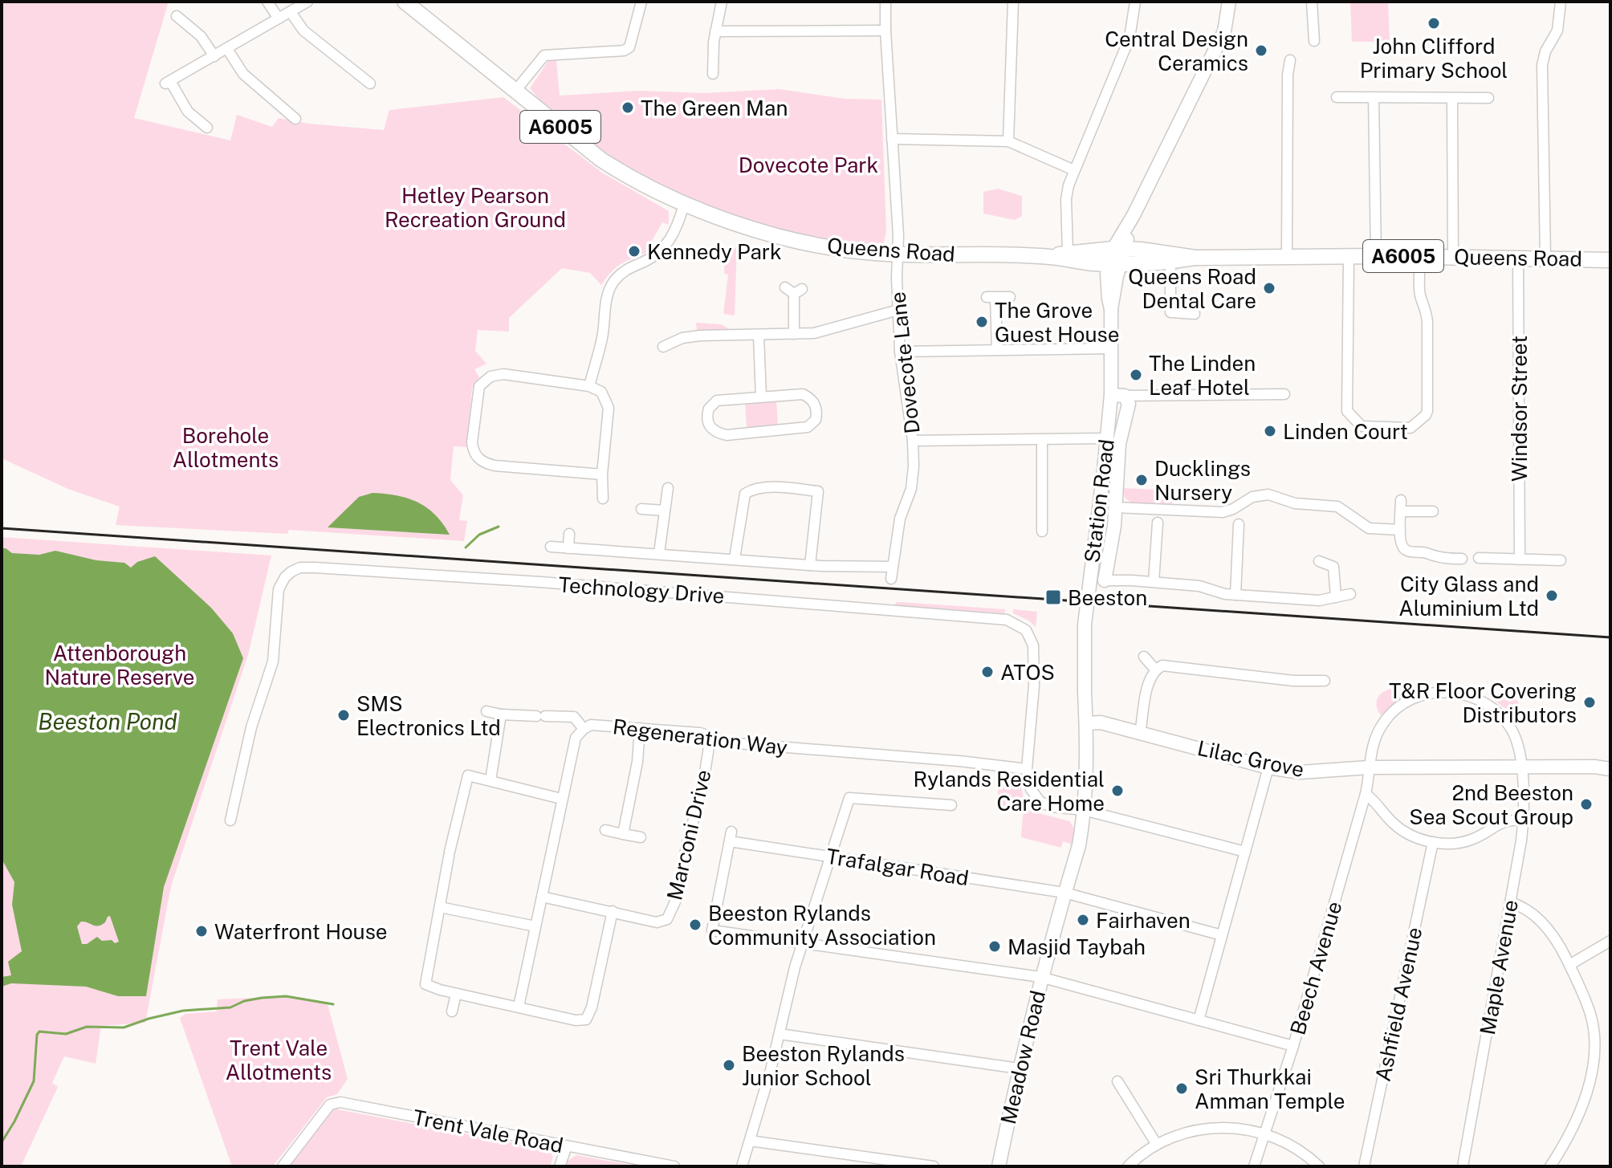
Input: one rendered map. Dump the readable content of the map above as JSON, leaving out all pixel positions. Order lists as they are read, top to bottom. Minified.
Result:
{"streets":{"main road":["A6005","Queens Road"],"street":["Dovecote Lane","Windsor Street","Station Road","Technology Drive","Regeneration Way","Lilac Grove","Marconi Drive","Trafalgar Road","Maple Avenue","Beech Avenue","Ashfield Avenue","Meadow Road","Trent Vale Road"]},"crossings":[["A6005","Queens Road"],["Queens Road","Dovecote Lane"],["Queens Road","Windsor Street"],["Queens Road","Station Road"],["Station Road","Lilac Grove"],["Station Road","Meadow Road"],["Technology Drive","Regeneration Way"],["Technology Drive","Meadow Road"],["Regeneration Way","Marconi Drive"],["Lilac Grove","Maple Avenue"],["Lilac Grove","Beech Avenue"],["Lilac Grove","Meadow Road"],["Trafalgar Road","Meadow Road"],["Maple Avenue","Beech Avenue"]],"water":["Beeston Pond"],"parks":["Dovecote Park","Hetley Pearson Recreation Ground","Borehole Allotments","Attenborough Nature Reserve","Trent Vale Allotments"],"places":{"other":["John Clifford Primary School","Central Design Ceramics","The Green Man","Kennedy Park","Queens Road Dental Care","The Grove Guest House","The Linden Leaf Hotel","Linden Court","Ducklings Nursery","City Glass and Aluminium Ltd","ATOS","T&R Floor Covering Distributors","SMS Electronics Ltd","Rylands Residential Care Home","2nd Beeston Sea Scout Group","Fairhaven","Beeston Rylands Community Association","Waterfront House","Masjid Taybah","Beeston Rylands Junior School","Sri Thurkkai Amman Temple"],"transit":["Beeston"]}}
